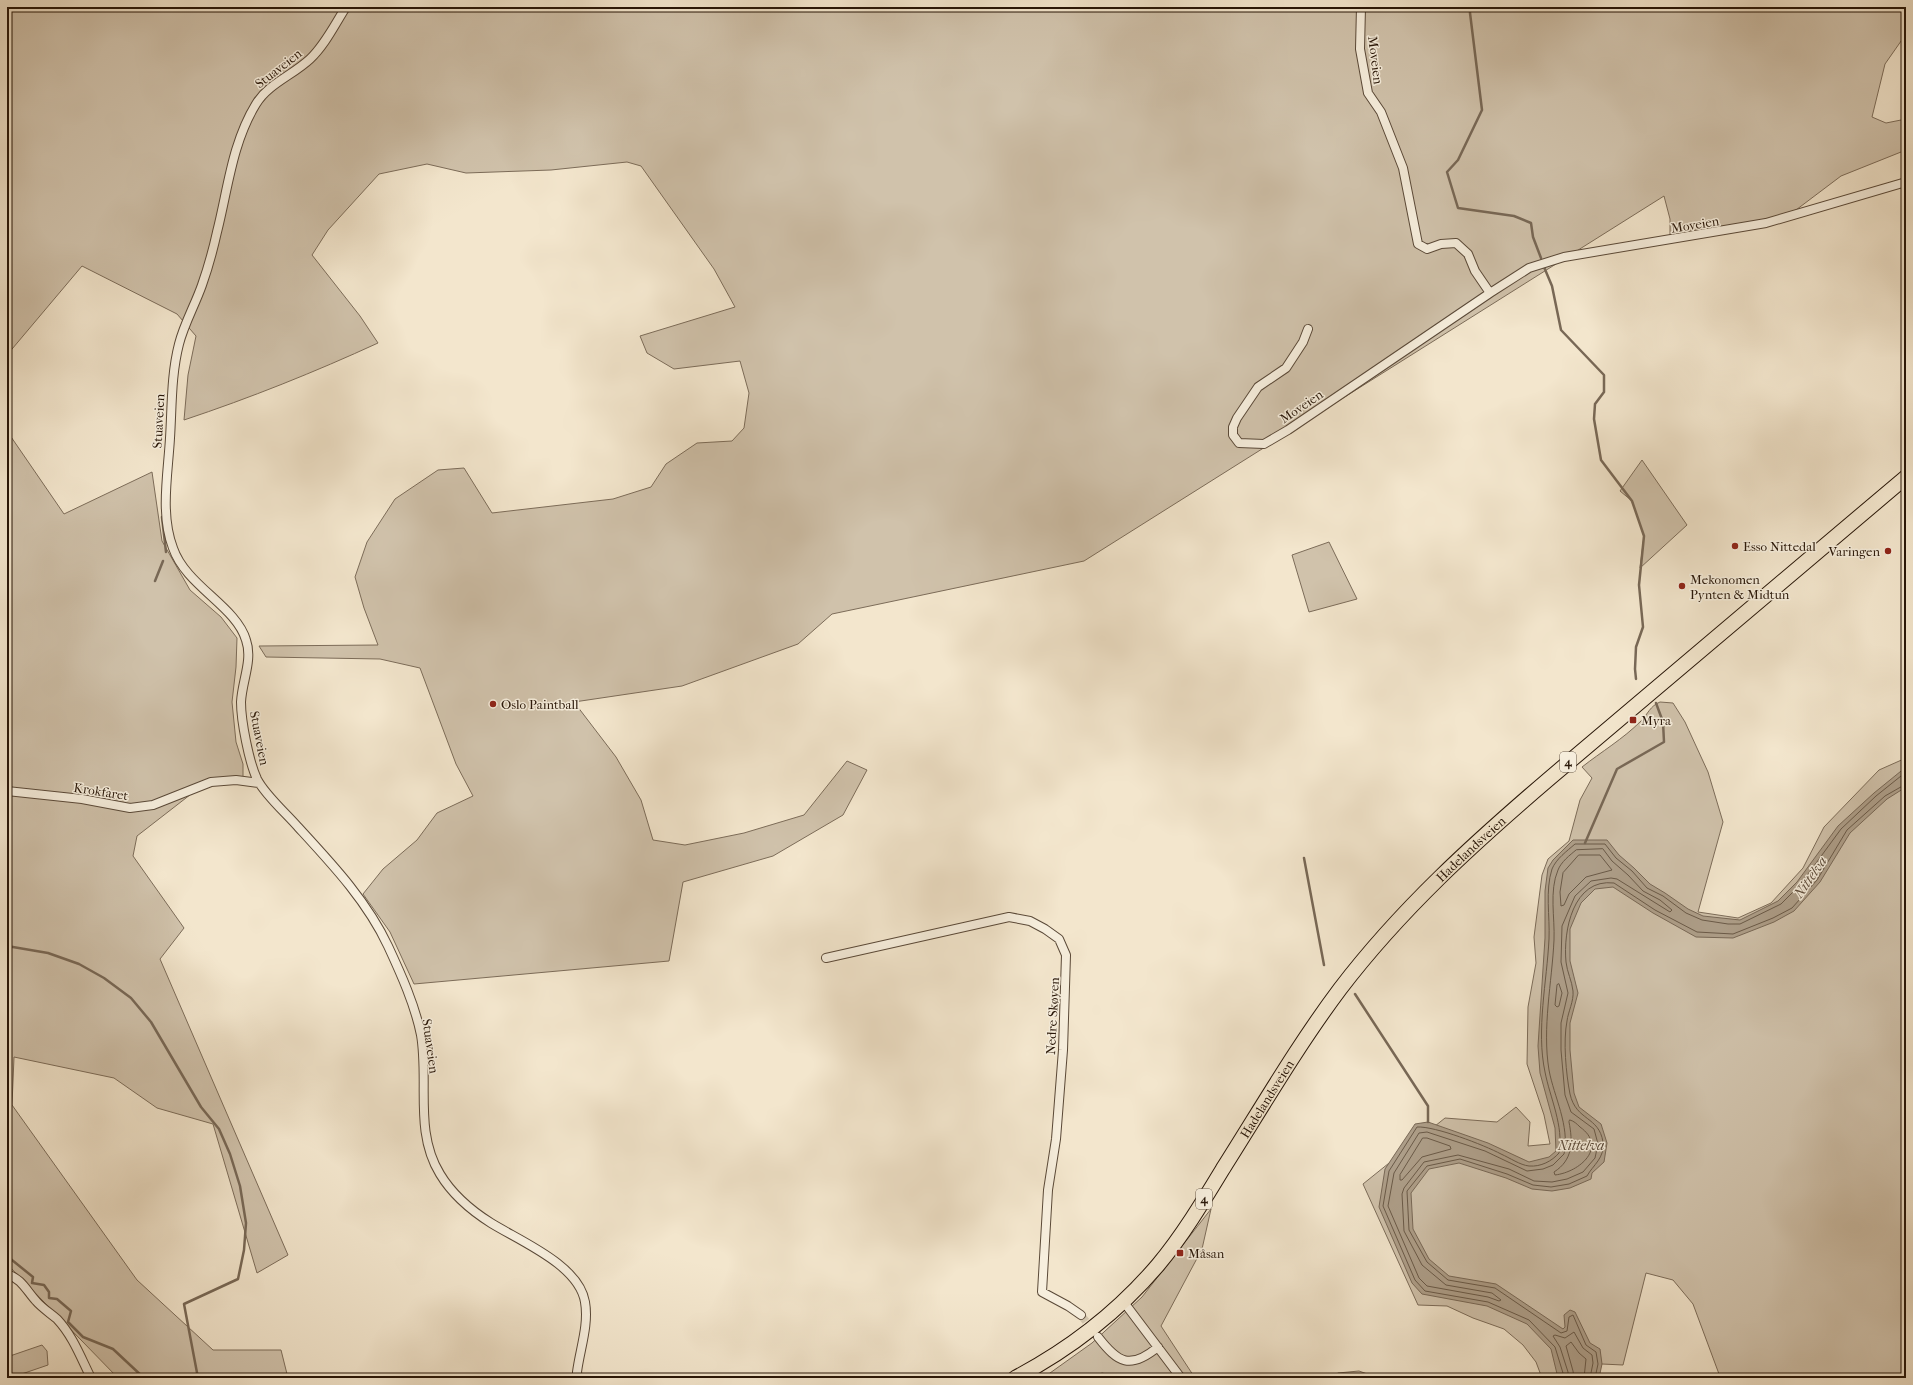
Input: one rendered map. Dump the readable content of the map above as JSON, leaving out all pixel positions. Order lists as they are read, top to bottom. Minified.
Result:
{"streets":{"highway":["4","Hadelandsveien"],"street":["Moveien","Stuaveien","Krokfaret","Nedre Skøyen"]},"crossings":[["Stuaveien","Krokfaret"],["4","Hadelandsveien"]],"water":["Nittelva"],"places":{"other":["Esso Nittedal","Varingen","Mekonomen Pynten & Midtun","Oslo Paintball"],"transit":["Myra","Måsan"]}}
